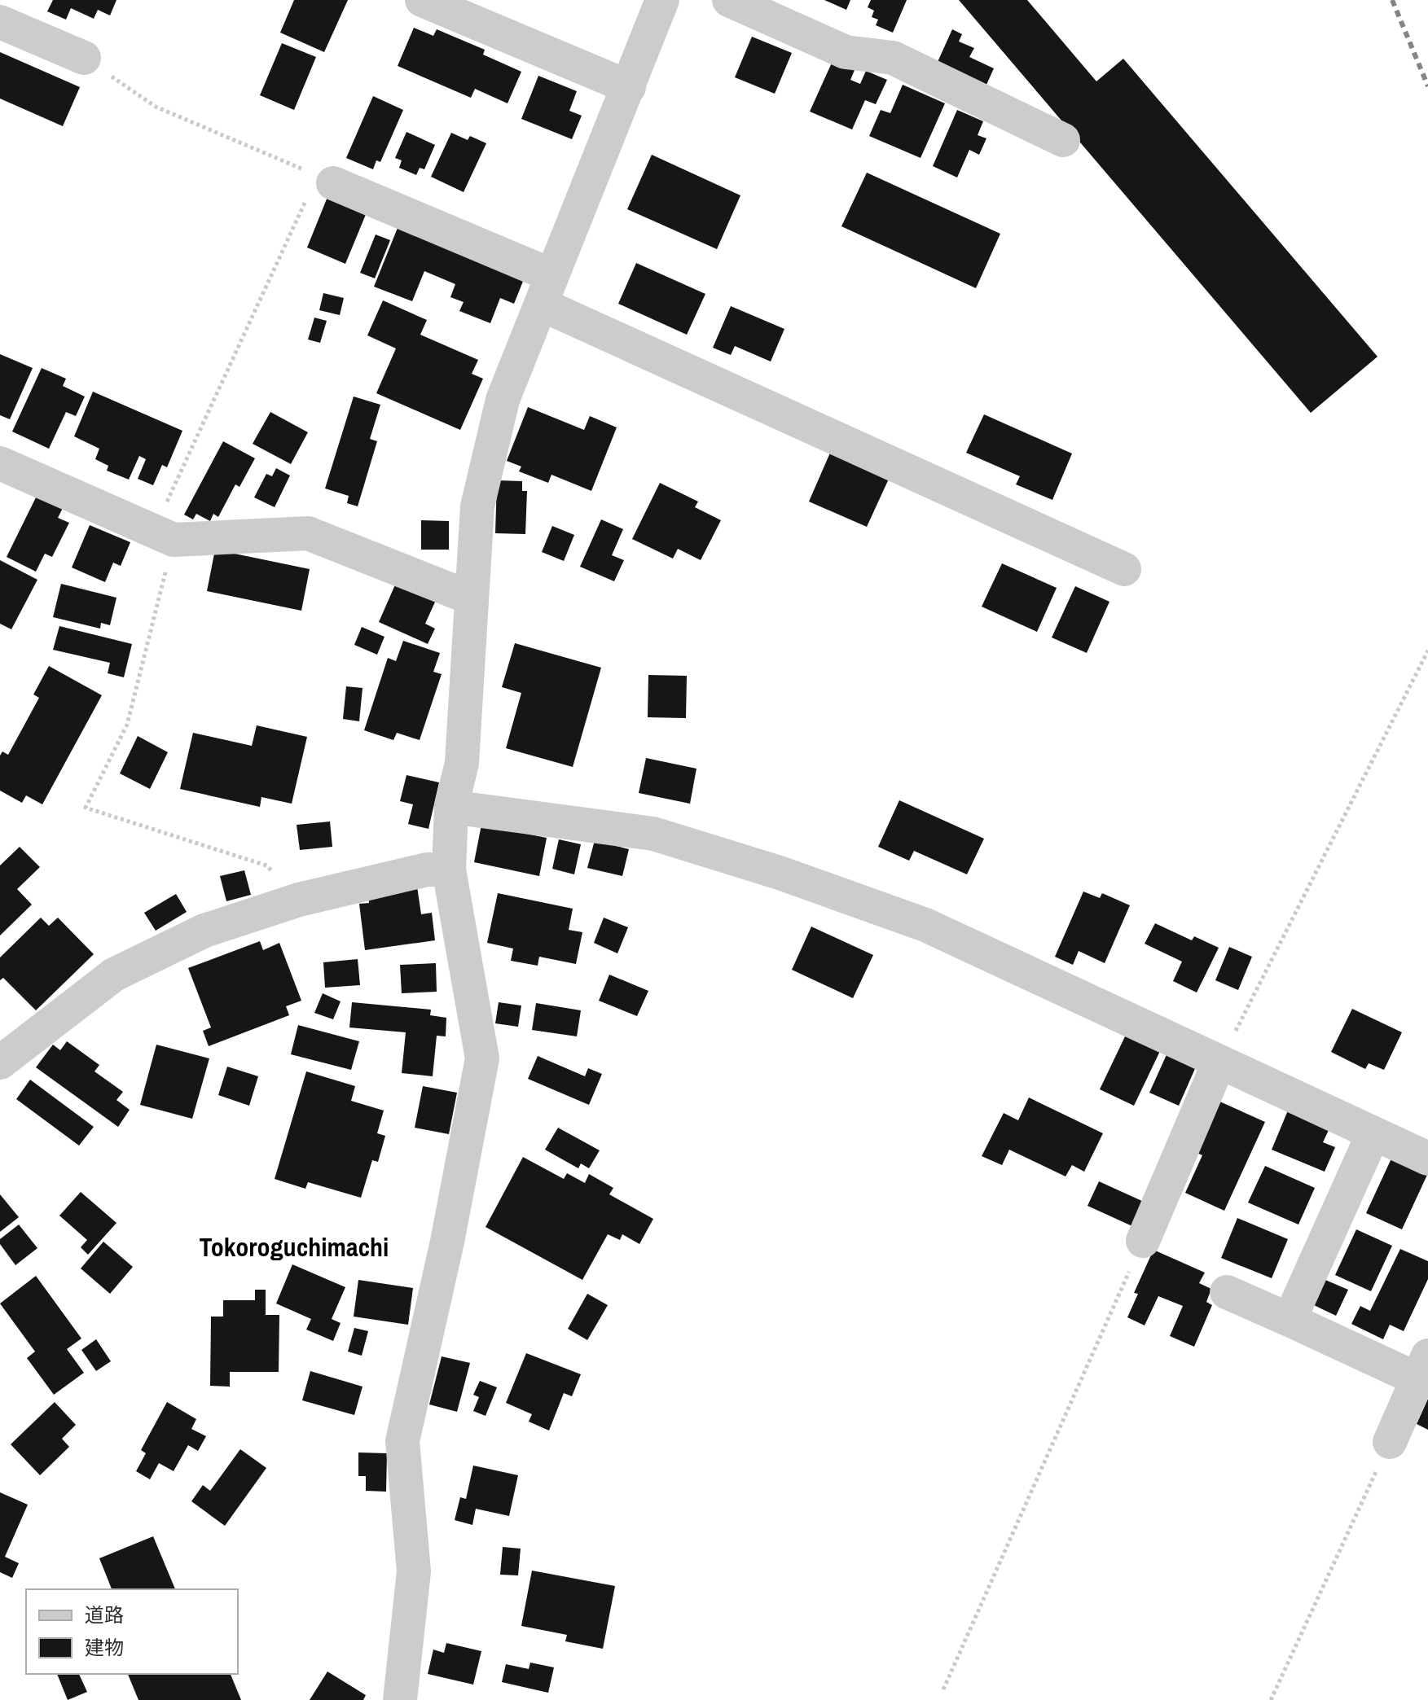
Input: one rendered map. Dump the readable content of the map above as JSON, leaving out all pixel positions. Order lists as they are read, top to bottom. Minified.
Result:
{"districts":["Tokoroguchimachi"],"legend":["道路","建物"]}
